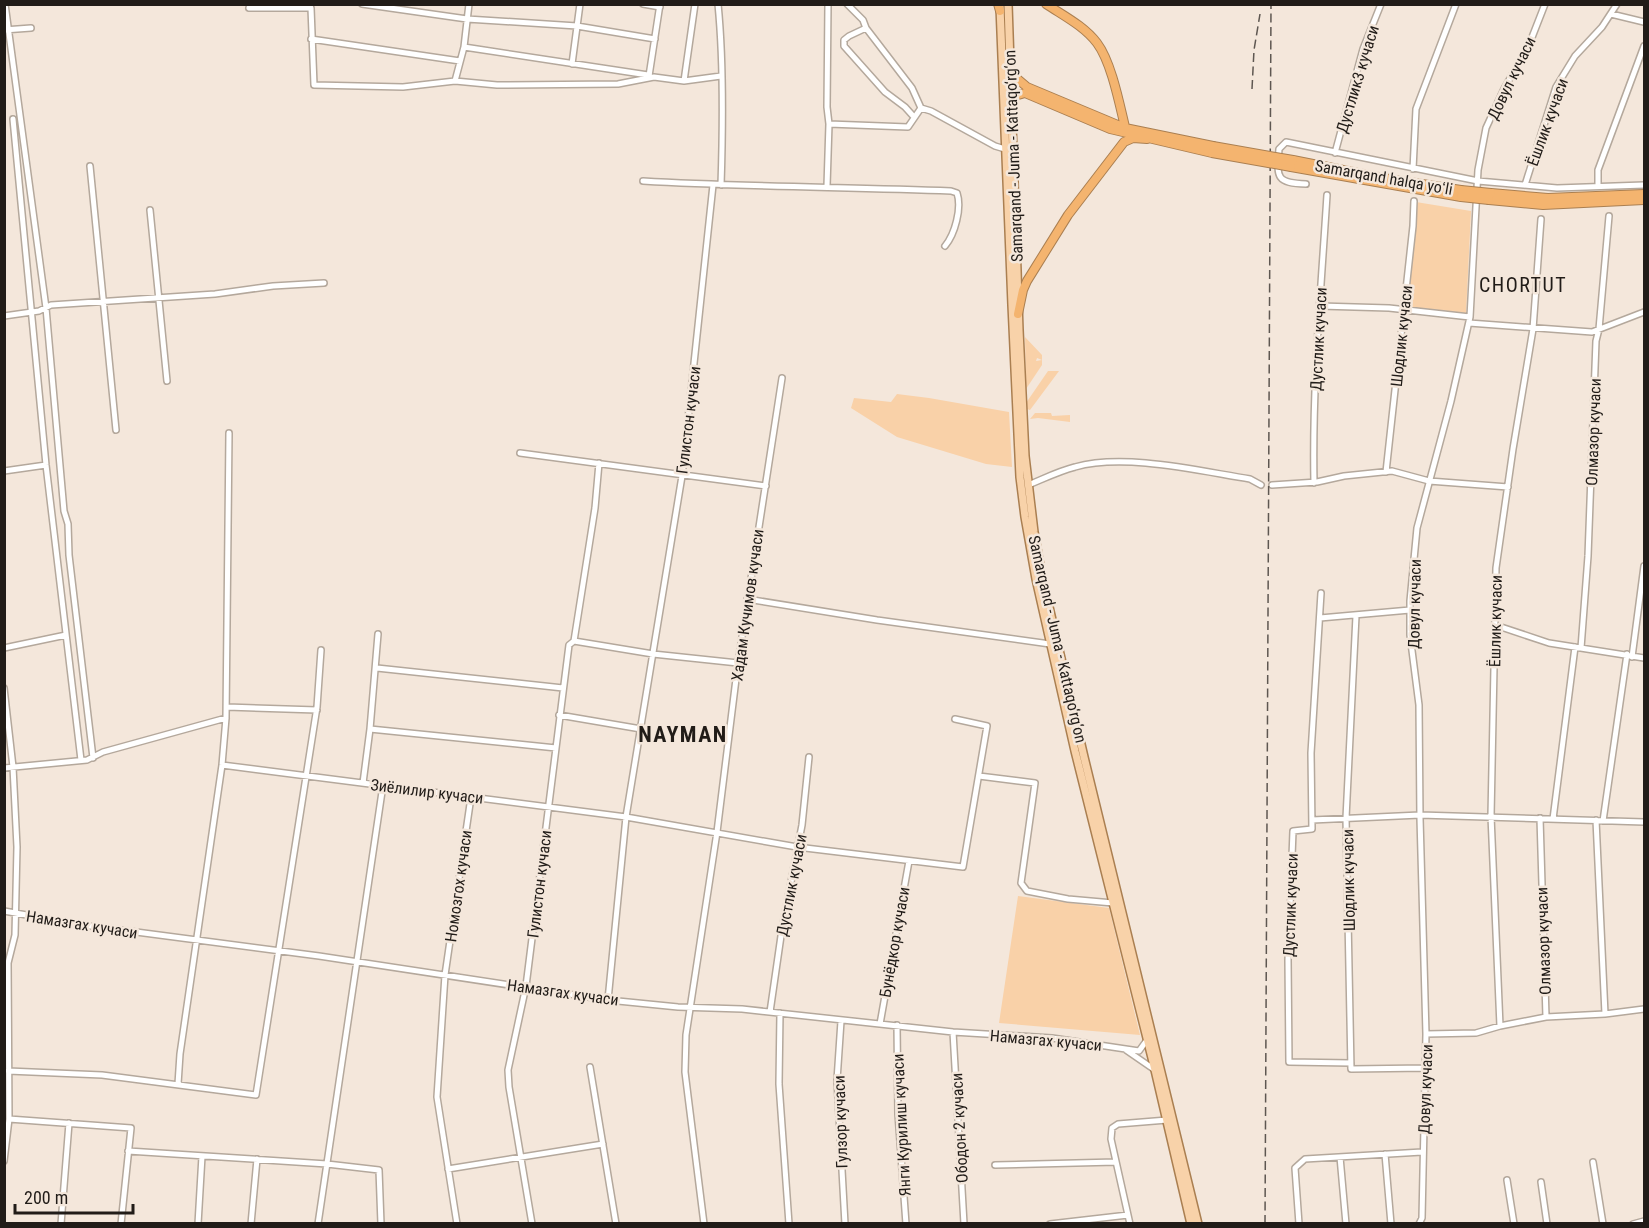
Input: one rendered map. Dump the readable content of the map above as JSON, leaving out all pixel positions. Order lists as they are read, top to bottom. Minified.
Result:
{"streets":{"highway":["Samarqand halqa yoʻli"],"main road":["Samarqand - Juma - Kattaqo‘rg‘on"],"street":["Довул кучаси","Дустлик3 кучаси","Ёшлик кучаси","Шодлик кучаси","Дустлик кучаси","Гулистон кучаси","Олмазор кучаси","Хадам Кучимов кучаси","Зиёлилир кучаси","Номозгох кучаси","Намазгах кучаси","Бунёдкор кучаси","Гулзор кучаси","Янги Курилиш кучаси","Ободон 2 кучаси"]},"crossings":[["Довул кучаси","Олмазор кучаси"],["Ёшлик кучаси","Олмазор кучаси"],["Samarqand - Juma - Kattaqo‘rg‘on","Samarqand halqa yoʻli"],["Шодлик кучаси","Дустлик кучаси"],["Дустлик кучаси","Зиёлилир кучаси"],["Дустлик кучаси","Намазгах кучаси"],["Гулистон кучаси","Зиёлилир кучаси"],["Гулистон кучаси","Намазгах кучаси"],["Хадам Кучимов кучаси","Зиёлилир кучаси"],["Хадам Кучимов кучаси","Намазгах кучаси"],["Зиёлилир кучаси","Номозгох кучаси"],["Зиёлилир кучаси","Бунёдкор кучаси"],["Номозгох кучаси","Намазгах кучаси"],["Намазгах кучаси","Бунёдкор кучаси"],["Намазгах кучаси","Гулзор кучаси"],["Намазгах кучаси","Янги Курилиш кучаси"],["Намазгах кучаси","Ободон 2 кучаси"]],"districts":["CHORTUT","NAYMAN"],"scale_bar":"200 m"}
